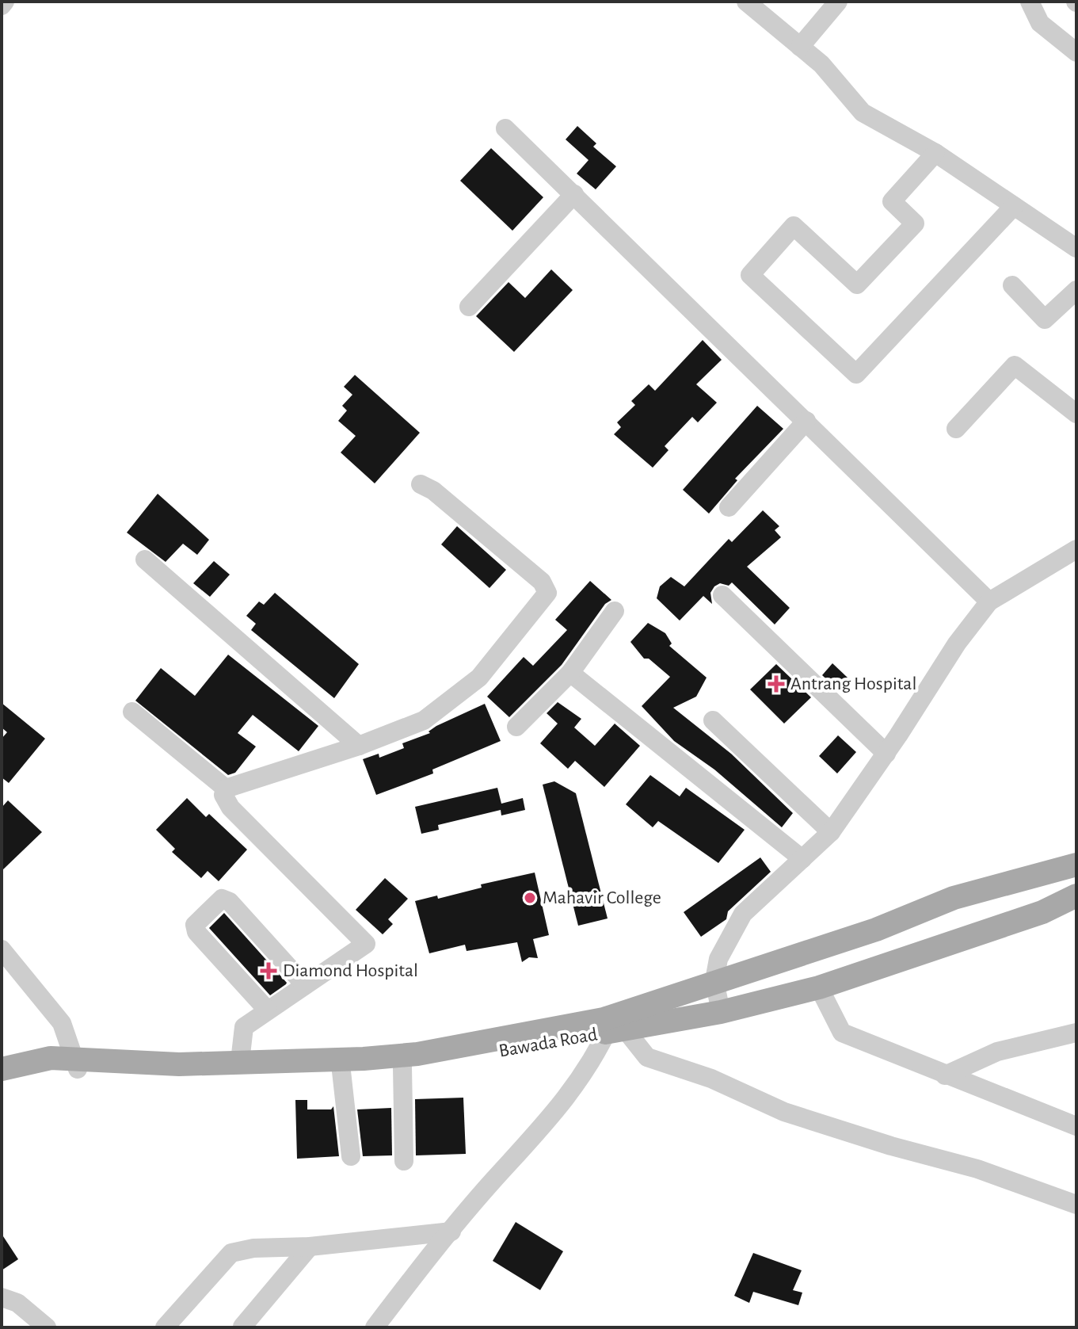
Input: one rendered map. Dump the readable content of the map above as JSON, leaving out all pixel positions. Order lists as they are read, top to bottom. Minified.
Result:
{"streets":{"main road":["Bawada Road"]},"places":{"health":["Antrang Hospital","Diamond Hospital"],"other":["Mahavir College"]}}
